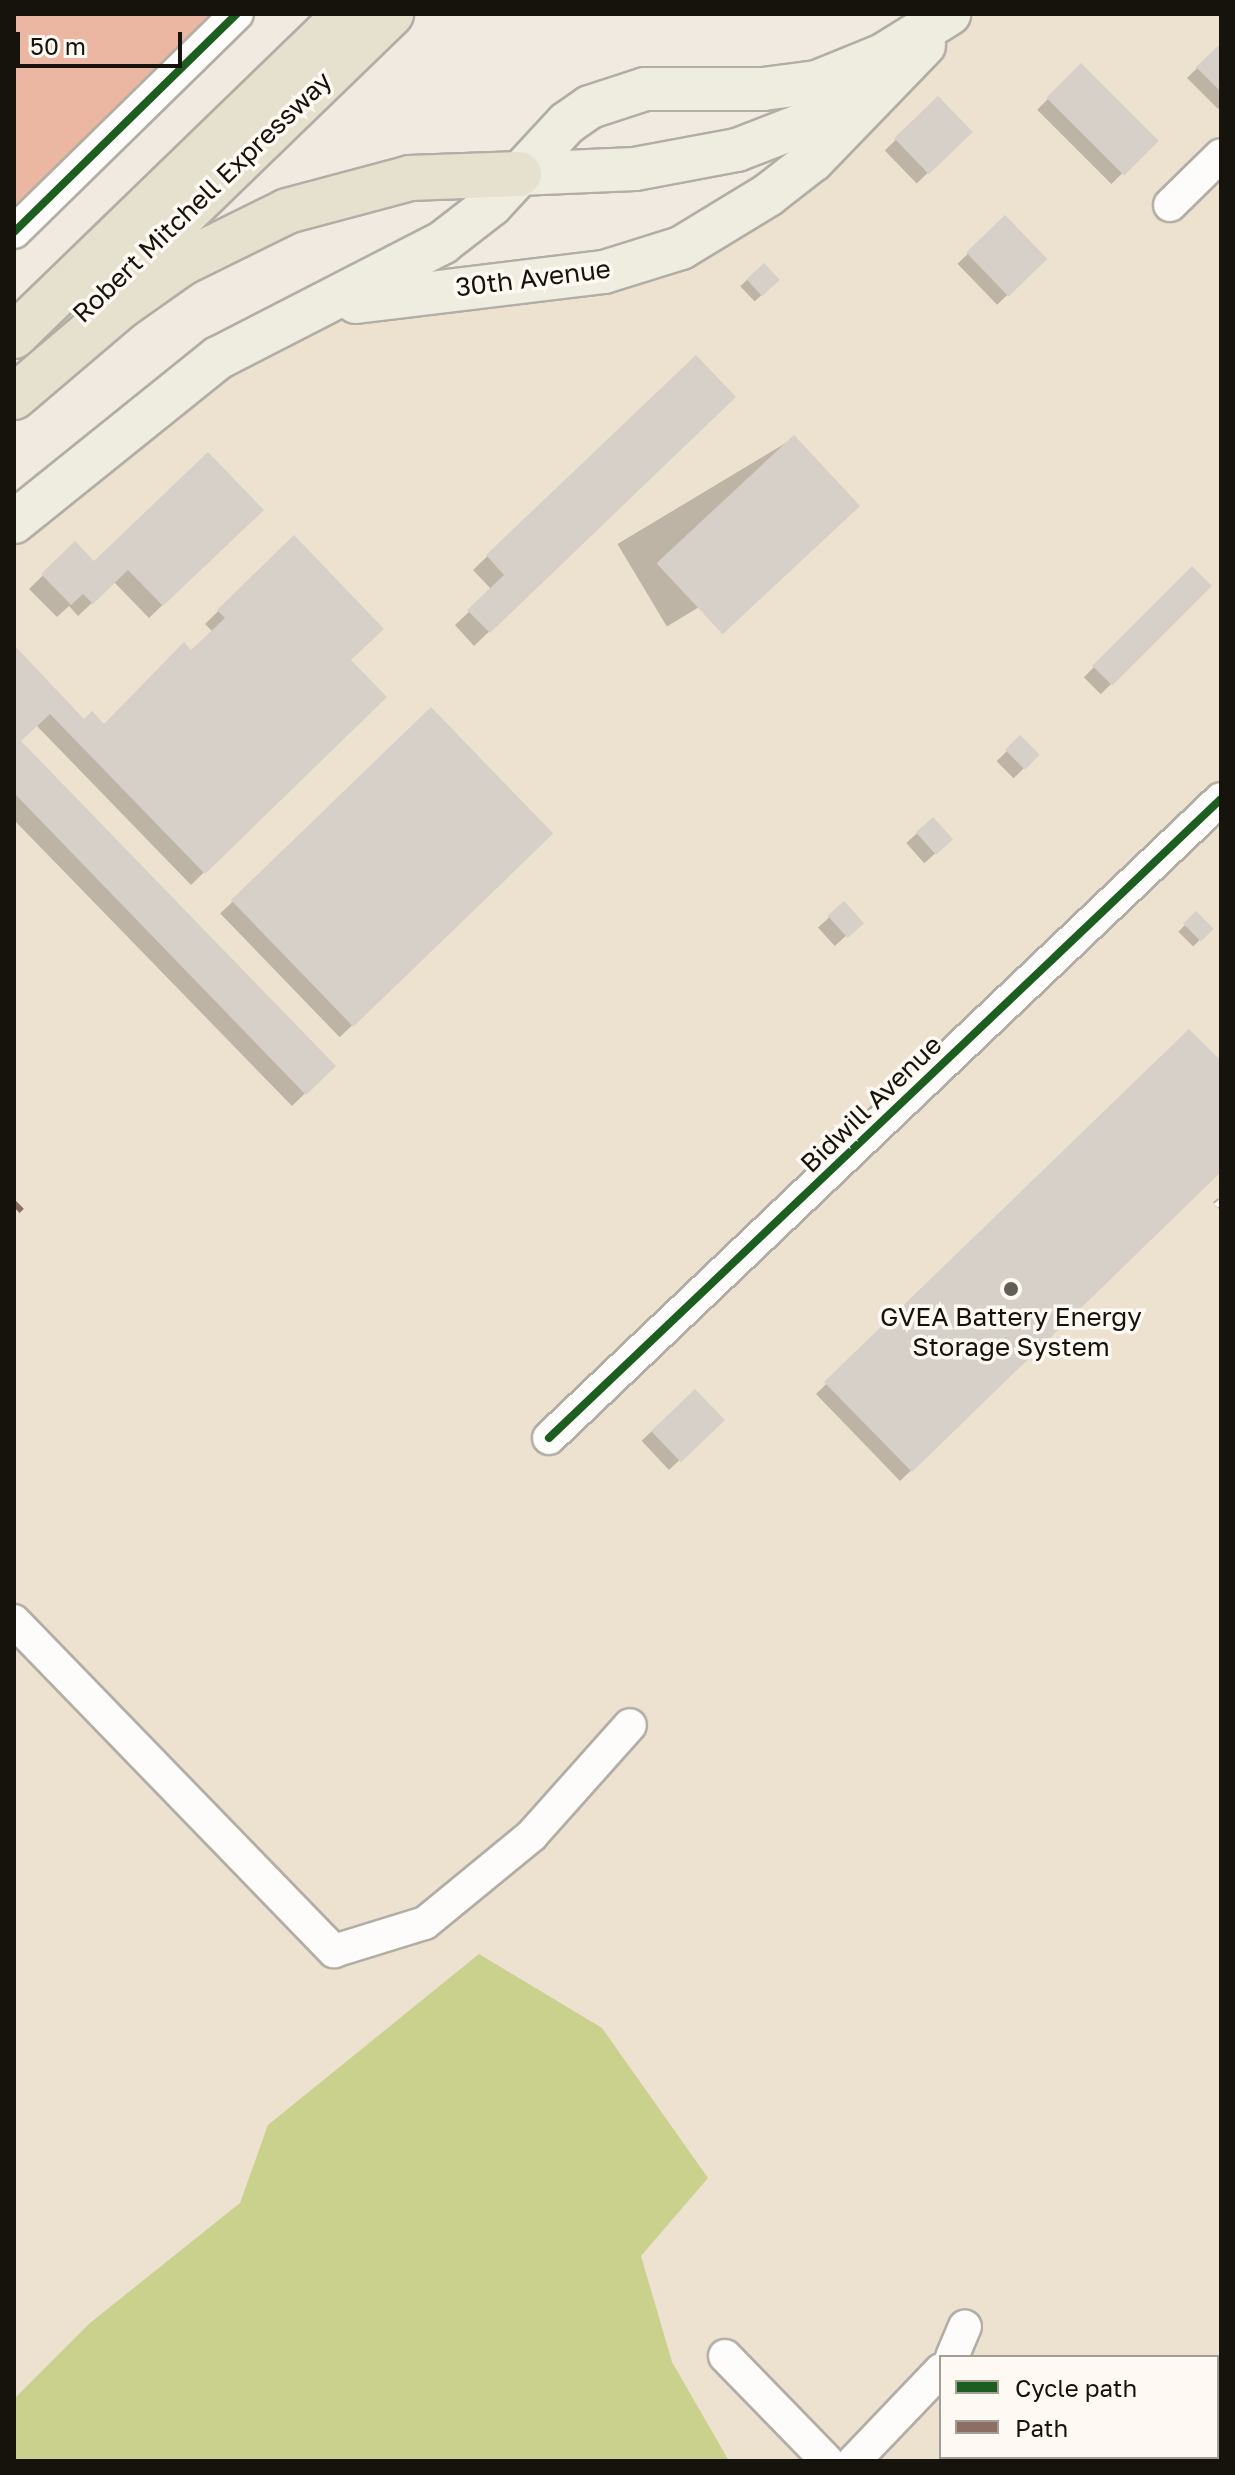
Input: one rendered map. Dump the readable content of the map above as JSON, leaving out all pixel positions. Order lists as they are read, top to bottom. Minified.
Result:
{"streets":{"highway":["Robert Mitchell Expressway"],"main road":["30th Avenue"],"street":["Bidwill Avenue"]},"places":["GVEA Battery Energy Storage System"],"legend":["Cycle path","Path"],"scale_bar":"50 m"}
